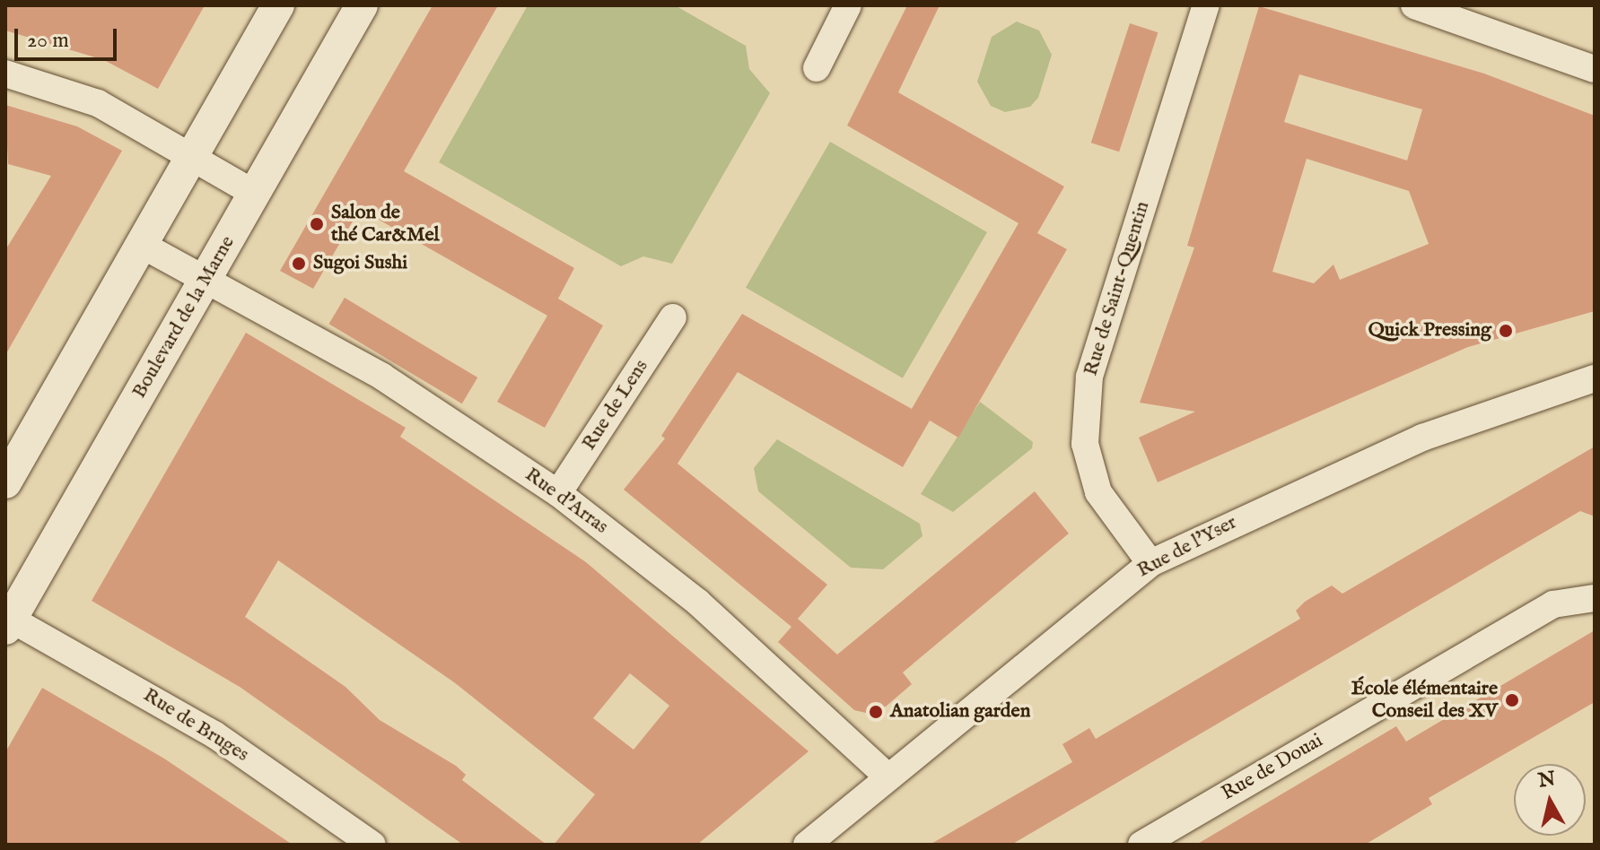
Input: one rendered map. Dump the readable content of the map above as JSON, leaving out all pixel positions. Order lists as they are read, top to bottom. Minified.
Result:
{"streets":{"street":["Rue de Saint-Quentin","Boulevard de la Marne","Rue de Lens","Rue d'Arras","Rue de l'Yser","Rue de Bruges","Rue de Douai"]},"crossings":[["Rue de Saint-Quentin","Rue de l'Yser"],["Boulevard de la Marne","Rue d'Arras"],["Boulevard de la Marne","Rue de Bruges"],["Rue de Lens","Rue d'Arras"],["Rue d'Arras","Rue de l'Yser"]],"places":["Salon de thé Car&Mel","Sugoi Sushi","Quick Pressing","École élémentaire Conseil des XV","Anatolian garden"],"scale_bar":"20 m","north":"top"}
